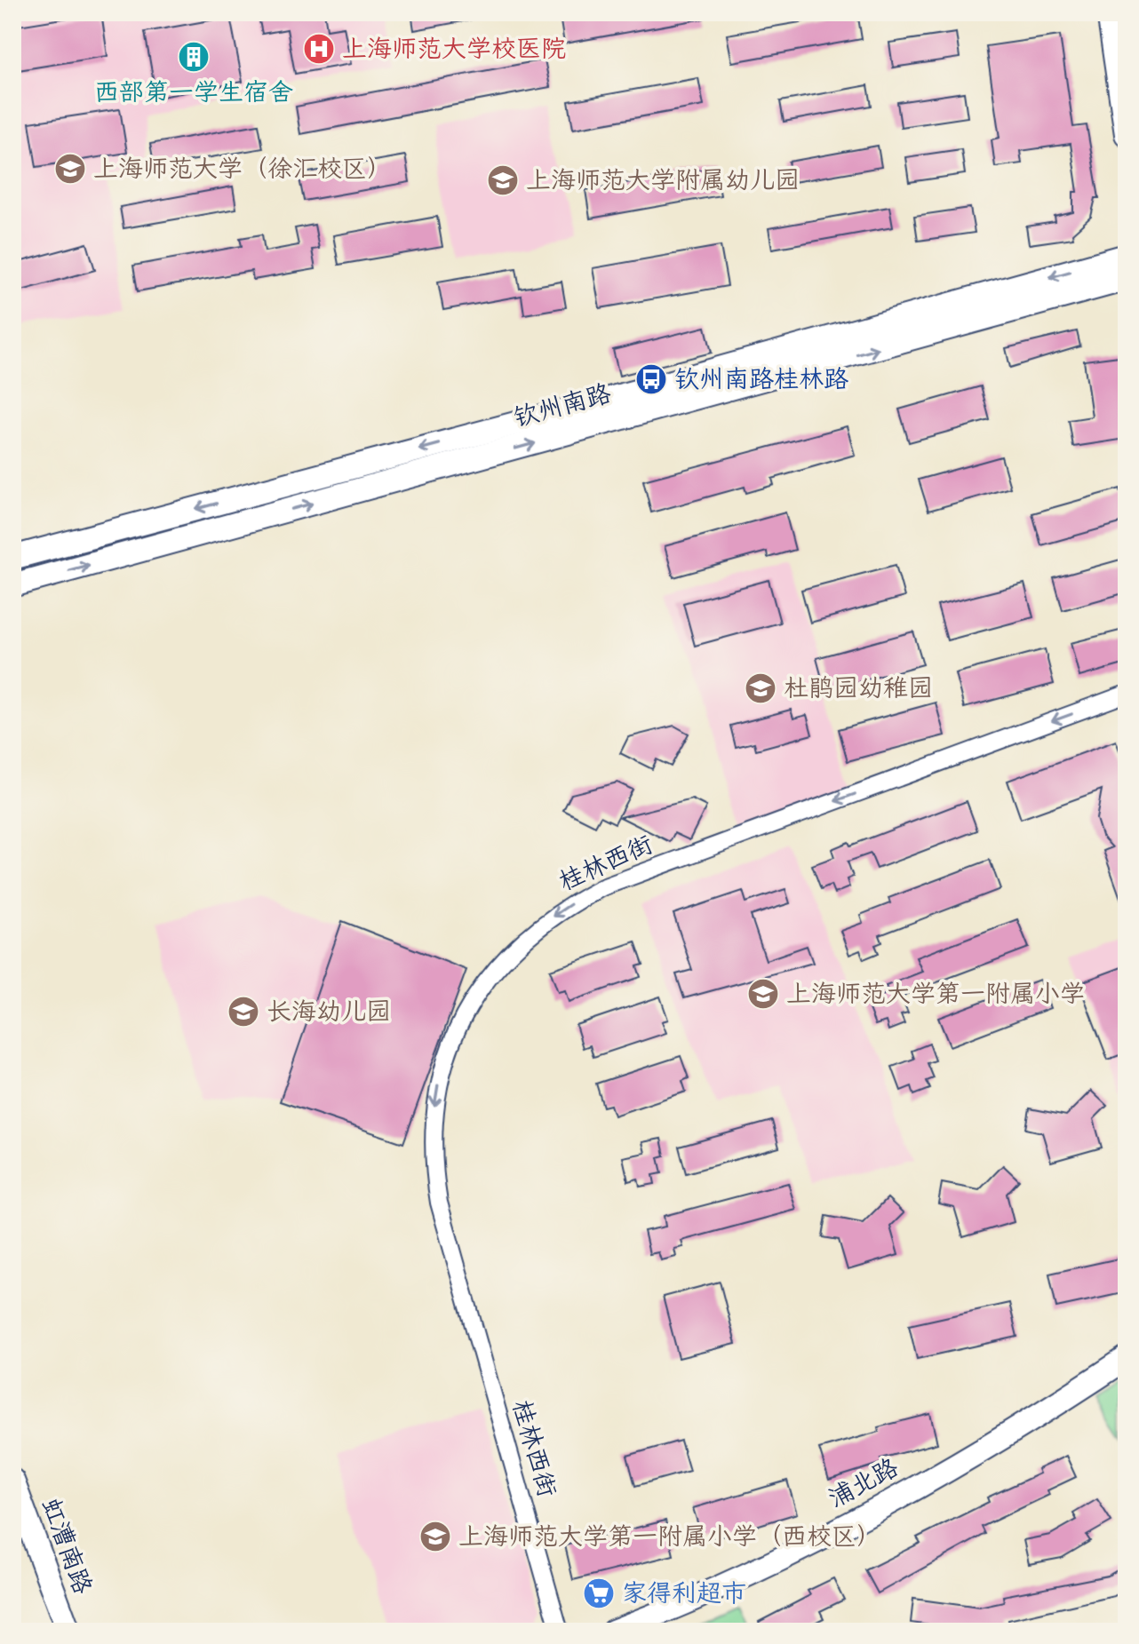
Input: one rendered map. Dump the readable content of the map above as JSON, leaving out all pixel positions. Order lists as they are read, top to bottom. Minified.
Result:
{"streets":{"street":["钦州南路","桂林西街","浦北路","虹漕南路"]},"places":{"hospital":["上海师范大学校医院"],"building":["西部第一学生宿舍"],"school or university":["上海师范大学（徐汇校区）","上海师范大学附属幼儿园","杜鹃园幼稚园","上海师范大学第一附属小学","长海幼儿园","上海师范大学第一附属小学（西校区）"],"bus stop":["钦州南路桂林路"],"supermarket":["家得利超市"]}}
